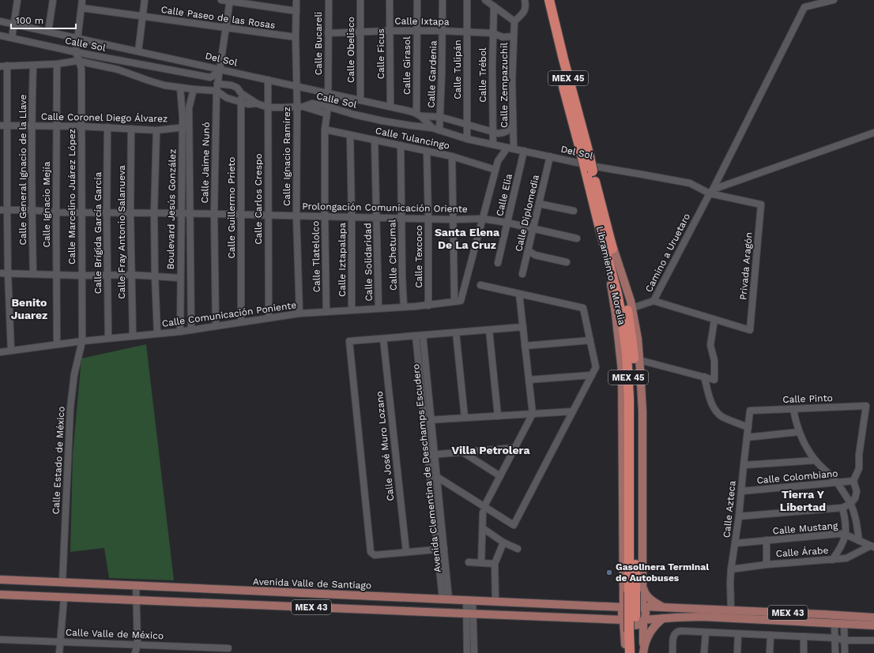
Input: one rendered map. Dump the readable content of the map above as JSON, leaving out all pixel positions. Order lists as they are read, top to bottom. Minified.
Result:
{"streets":{"highway":["MEX 45","Libramiento a Morelia"],"main road":["Avenida Valle de Santiago","MEX 43"],"street":["Calle Paseo de las Rosas","Calle Ixtapa","Calle Bucareli","Calle Sol","Calle Obelisco","Calle Ficus","Del Sol","Calle Girasol","Calle Tulipán","Calle Gardenia","Calle Trébol","Calle Zempazuchil","Calle Coronel Diego Álvarez","Calle Tulancingo","Calle Ignacio Ramírez","Calle Jaime Nunó","Calle General Ignacio de la Llave","Calle Elia","Calle Marcelino Juárez López","Calle Carlos Crespo","Calle Ignacio Mejía","Calle Guillermo Prieto","Prolongación Comunicación Oriente","Boulevard Jesús González","Calle Diplomedia","Calle Fray Antonio Salanueva","Calle Brígida García García","Camino a Uruetaro","Calle Chetumal","Calle Tlatelolco","Calle Texcoco","Calle Iztapalapa","Calle Solidaridad","Privada Aragón","Calle Comunicación Poniente","Calle Pinto","Calle José Muro Lozano","Calle Estado de México","Avenida Clementina de Deschamps Escudero","Calle Colombiano","Calle Azteca","Calle Mustang","Calle Árabe","Calle Valle de México"]},"crossings":[["Calle Paseo de las Rosas","Calle Ignacio Ramírez"],["Calle Paseo de las Rosas","Calle Jaime Nunó"],["Calle Paseo de las Rosas","Calle Marcelino Juárez López"],["Calle Ixtapa","Calle Bucareli"],["Calle Ixtapa","Calle Obelisco"],["Calle Ixtapa","Calle Ficus"],["Calle Ixtapa","Calle Girasol"],["Calle Ixtapa","Calle Tulipán"],["Calle Ixtapa","Calle Gardenia"],["Calle Ixtapa","Calle Trébol"],["Calle Ixtapa","Calle Zempazuchil"],["Calle Bucareli","Calle Sol"],["Calle Bucareli","Del Sol"],["Calle Bucareli","Calle Tlatelolco"],["Calle Sol","Del Sol"],["Calle Sol","Calle Gardenia"],["Calle Sol","Calle Ignacio Ramírez"],["Calle Sol","Calle Jaime Nunó"],["Calle Sol","Calle Marcelino Juárez López"],["Calle Sol","Calle Carlos Crespo"],["Calle Sol","Calle Guillermo Prieto"],["Calle Sol","Boulevard Jesús González"],["Calle Sol","Calle Tlatelolco"],["Calle Obelisco","Del Sol"],["Calle Ficus","Del Sol"],["Del Sol","Calle Girasol"],["Del Sol","Calle Tulipán"],["Del Sol","Calle Gardenia"],["Del Sol","Calle Trébol"],["Del Sol","Calle Zempazuchil"],["Del Sol","Calle Ignacio Ramírez"],["Del Sol","Calle Jaime Nunó"],["Del Sol","Calle Elia"],["Del Sol","Calle Marcelino Juárez López"],["Del Sol","Calle Carlos Crespo"],["Del Sol","Calle Diplomedia"],["Del Sol","Camino a Uruetaro"],["Del Sol","Privada Aragón"],["Calle Coronel Diego Álvarez","Calle General Ignacio de la Llave"],["Calle Coronel Diego Álvarez","Calle Marcelino Juárez López"],["Calle Coronel Diego Álvarez","Calle Ignacio Mejía"],["Calle Coronel Diego Álvarez","Boulevard Jesús González"],["Calle Coronel Diego Álvarez","Calle Fray Antonio Salanueva"],["Calle Coronel Diego Álvarez","Calle Brígida García García"],["Calle Tulancingo","Calle Chetumal"],["Calle Tulancingo","Calle Tlatelolco"],["Calle Tulancingo","Calle Texcoco"],["Calle Tulancingo","Calle Iztapalapa"],["Calle Tulancingo","Calle Solidaridad"],["Calle Ignacio Ramírez","Prolongación Comunicación Oriente"],["Calle Ignacio Ramírez","Calle Comunicación Poniente"],["Calle Jaime Nunó","Prolongación Comunicación Oriente"],["Calle Jaime Nunó","Calle Comunicación Poniente"],["Calle General Ignacio de la Llave","Prolongación Comunicación Oriente"],["Calle Elia","Prolongación Comunicación Oriente"],["Calle Marcelino Juárez López","Prolongación Comunicación Oriente"],["Calle Marcelino Juárez López","Calle Comunicación Poniente"],["Calle Marcelino Juárez López","Calle Estado de México"],["Calle Carlos Crespo","Prolongación Comunicación Oriente"],["Calle Carlos Crespo","Calle Comunicación Poniente"],["Calle Ignacio Mejía","Prolongación Comunicación Oriente"],["Calle Ignacio Mejía","Calle Comunicación Poniente"],["Calle Guillermo Prieto","Prolongación Comunicación Oriente"],["Calle Guillermo Prieto","Calle Comunicación Poniente"],["Prolongación Comunicación Oriente","Boulevard Jesús González"],["Prolongación Comunicación Oriente","Calle Diplomedia"],["Prolongación Comunicación Oriente","Calle Fray Antonio Salanueva"],["Prolongación Comunicación Oriente","Calle Brígida García García"],["Prolongación Comunicación Oriente","Calle Chetumal"],["Prolongación Comunicación Oriente","Calle Tlatelolco"],["Prolongación Comunicación Oriente","Calle Texcoco"],["Prolongación Comunicación Oriente","Calle Iztapalapa"],["Prolongación Comunicación Oriente","Calle Solidaridad"],["Prolongación Comunicación Oriente","Calle Comunicación Poniente"],["Boulevard Jesús González","Calle Comunicación Poniente"],["Calle Fray Antonio Salanueva","Calle Comunicación Poniente"],["Calle Brígida García García","Calle Comunicación Poniente"],["Calle Chetumal","Calle Comunicación Poniente"],["Calle Tlatelolco","Calle Comunicación Poniente"],["Calle Texcoco","Calle Comunicación Poniente"],["Calle Iztapalapa","Calle Comunicación Poniente"],["Calle Solidaridad","Calle Comunicación Poniente"],["Calle Comunicación Poniente","Calle Estado de México"],["Calle Pinto","Calle Colombiano"],["Calle Pinto","Calle Azteca"],["Calle Estado de México","Avenida Valle de Santiago"],["Avenida Clementina de Deschamps Escudero","Avenida Valle de Santiago"],["Calle Colombiano","Calle Azteca"],["Calle Azteca","Calle Mustang"],["Calle Azteca","Calle Árabe"],["Calle Azteca","MEX 43"],["Calle Mustang","Calle Árabe"],["Avenida Valle de Santiago","MEX 43"]],"districts":["Santa Elena De La Cruz","Benito Juarez","Villa Petrolera","Tierra Y Libertad"],"places":["Gasolinera Terminal de Autobuses"],"scale_bar":"100 m"}
